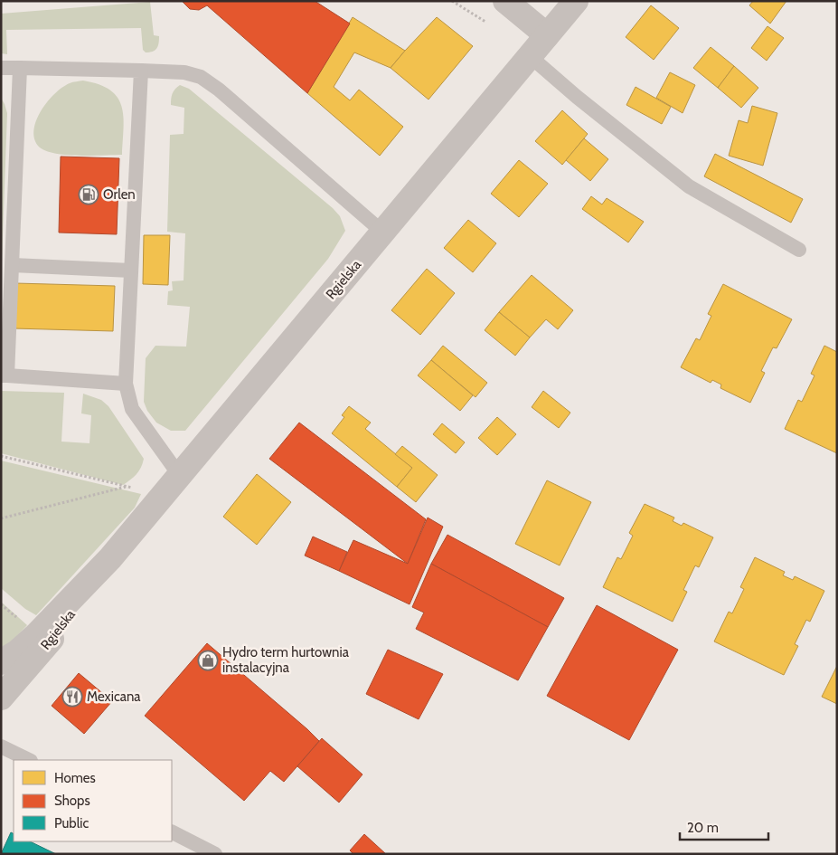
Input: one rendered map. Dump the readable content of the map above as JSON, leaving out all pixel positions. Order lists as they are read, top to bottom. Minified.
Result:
{"streets":{"street":["Rgielska"]},"places":{"fuel station":["Orlen"],"shop":["Hydro term hurtownia instalacyjna"],"restaurant":["Mexicana"]},"legend":["Homes","Shops","Public"],"scale_bar":"20 m"}
